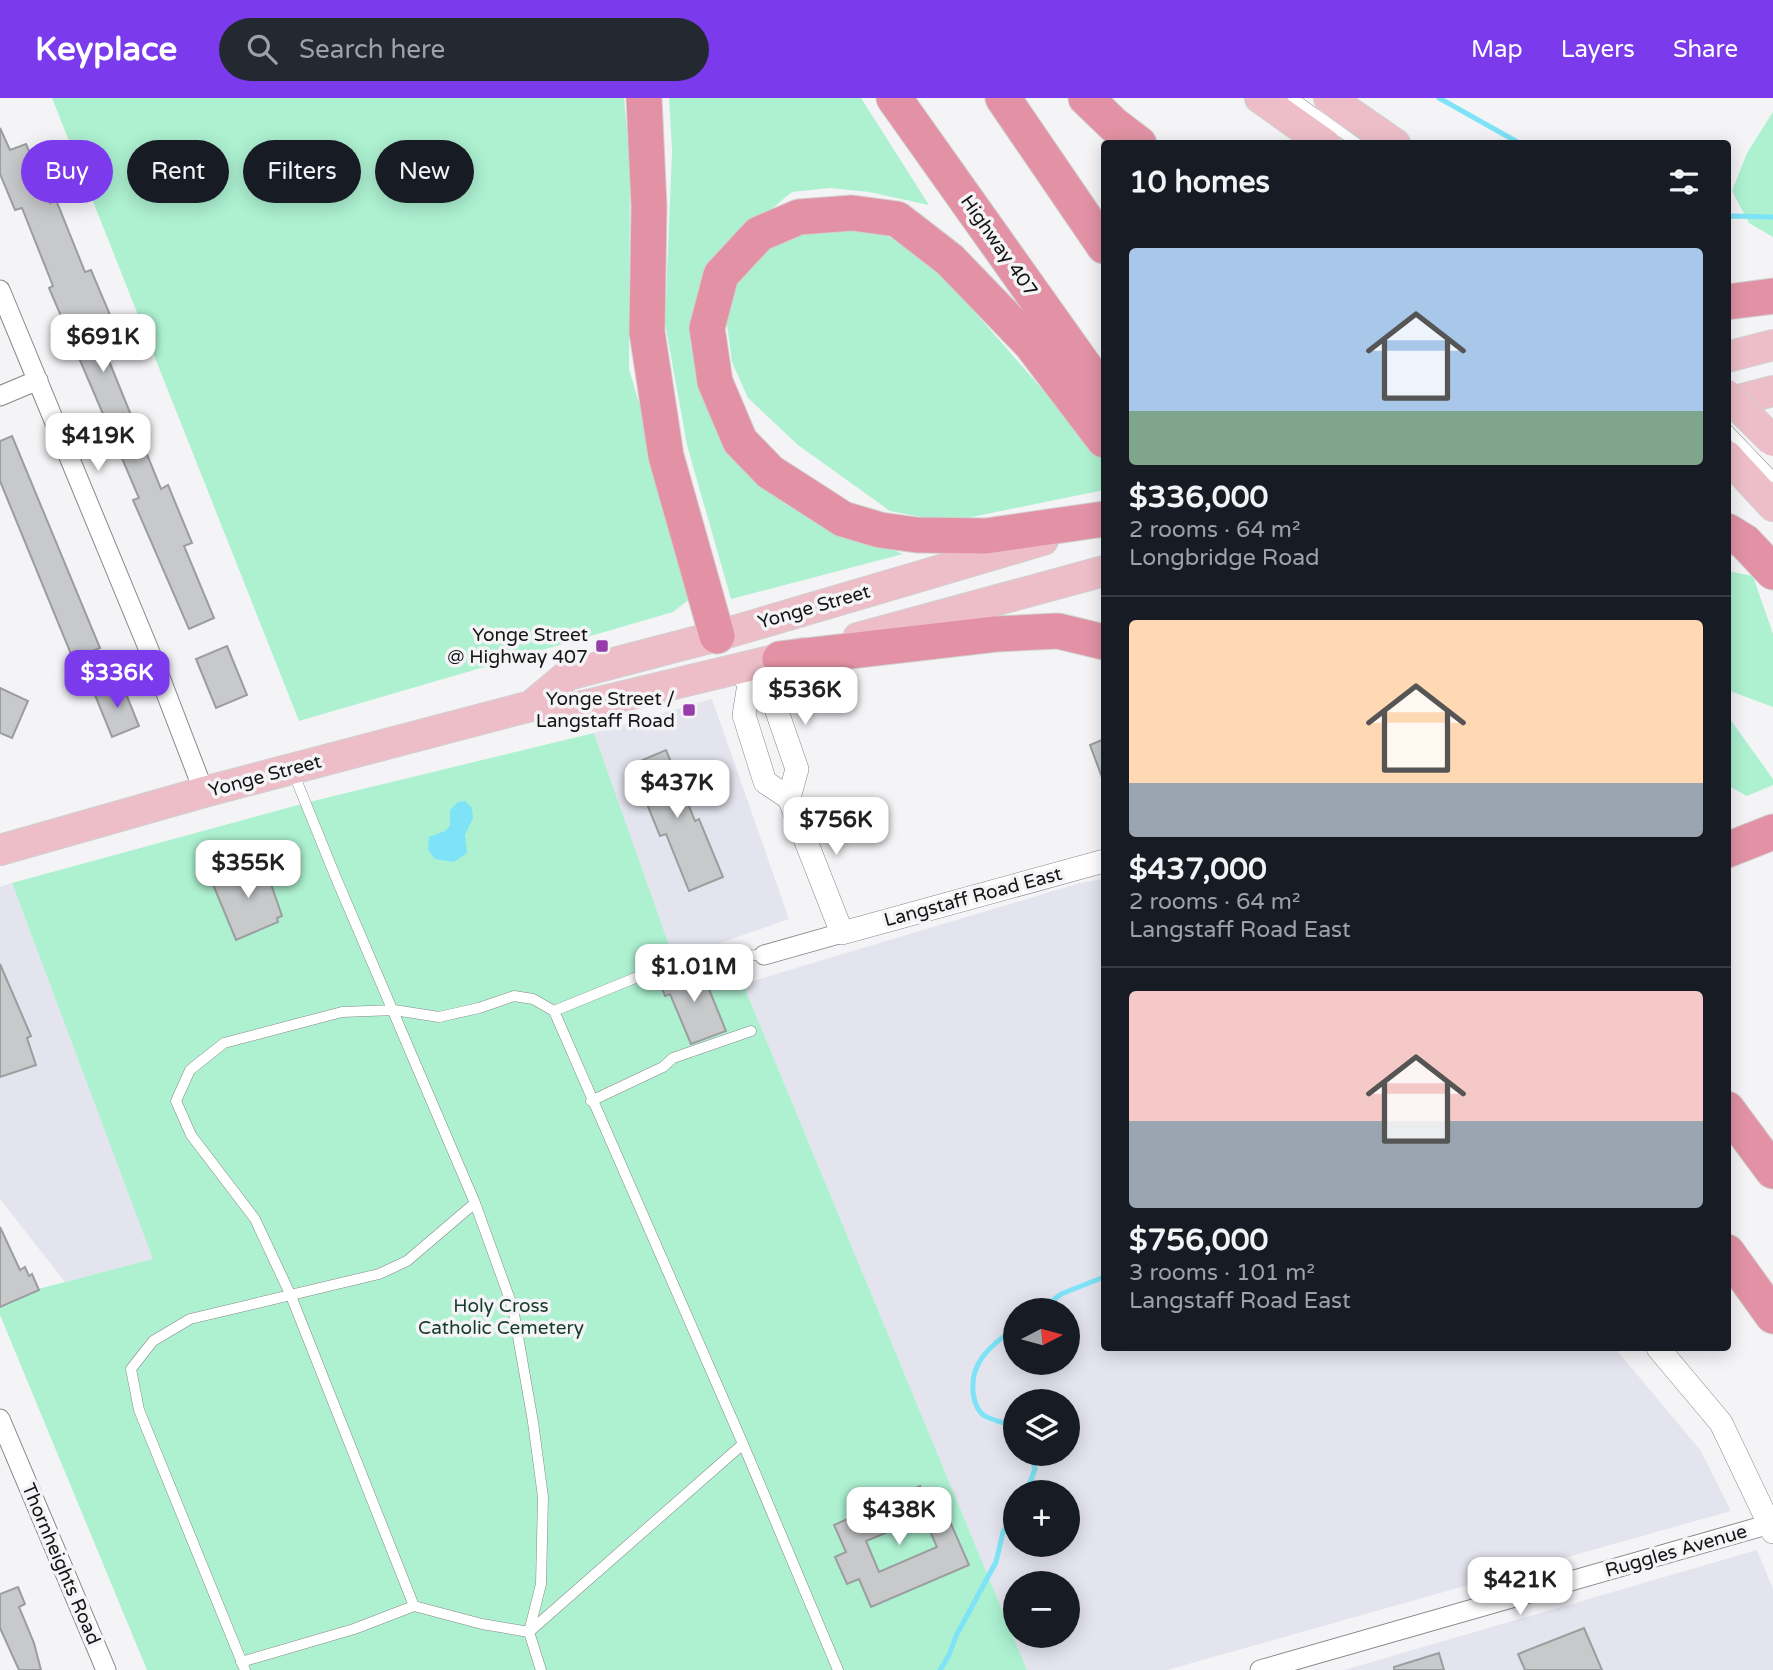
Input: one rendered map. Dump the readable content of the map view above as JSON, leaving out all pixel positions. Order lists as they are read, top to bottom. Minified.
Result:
{"streets":{"highway":["Highway 407"],"main road":["Yonge Street"],"street":["Langstaff Road East","Ruggles Avenue","Thornheights Road"]},"parks":["Holy Cross Catholic Cemetery"],"places":{"transit":["Yonge Street @ Highway 407","Yonge Street / Langstaff Road"]},"north":"right","page":{"header":"Keyplace","search":"Search here","nav":["Map","Layers","Share"],"chip":["Buy","Rent","Filters","New"],"heading":"10 homes","list":[{"name":"$336,000","note":"2 rooms · 64 m² · Longbridge Road"},{"name":"$437,000","note":"2 rooms · 64 m² · Langstaff Road East"},{"name":"$756,000","note":"3 rooms · 101 m² · Langstaff Road East"}],"price":["$691K","$419K","$336K","$536K","$437K","$756K","$355K","$1.01M","$438K","$421K"],"map_buttons":["+","−"]}}
